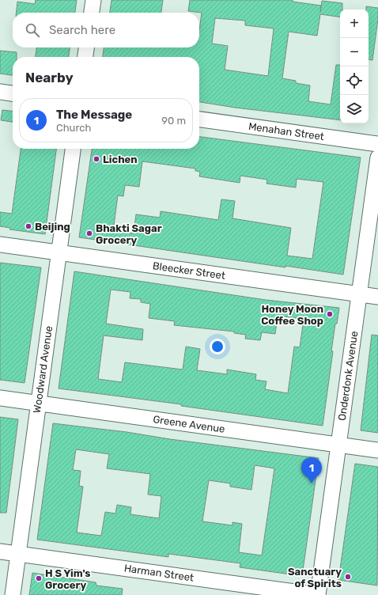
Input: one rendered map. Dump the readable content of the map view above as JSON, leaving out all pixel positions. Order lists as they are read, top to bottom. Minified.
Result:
{"streets":{"street":["Menahan Street","Bleecker Street","Woodward Avenue","Onderdonk Avenue","Greene Avenue","Harman Street"]},"crossings":[["Bleecker Street","Woodward Avenue"],["Bleecker Street","Onderdonk Avenue"],["Woodward Avenue","Greene Avenue"],["Woodward Avenue","Harman Street"],["Onderdonk Avenue","Greene Avenue"],["Onderdonk Avenue","Harman Street"]],"places":["Lichen","Beijing","Bhakti Sagar Grocery","Honey Moon Coffee Shop","Sanctuary of Spirits","H S Yim's Grocery"],"page":{"map_buttons":["+","−"],"search":"Search here","heading":"Nearby","list":[{"mark":"1","name":"The Message","note":"Church","value":"90 m"}],"pins":"1"}}
